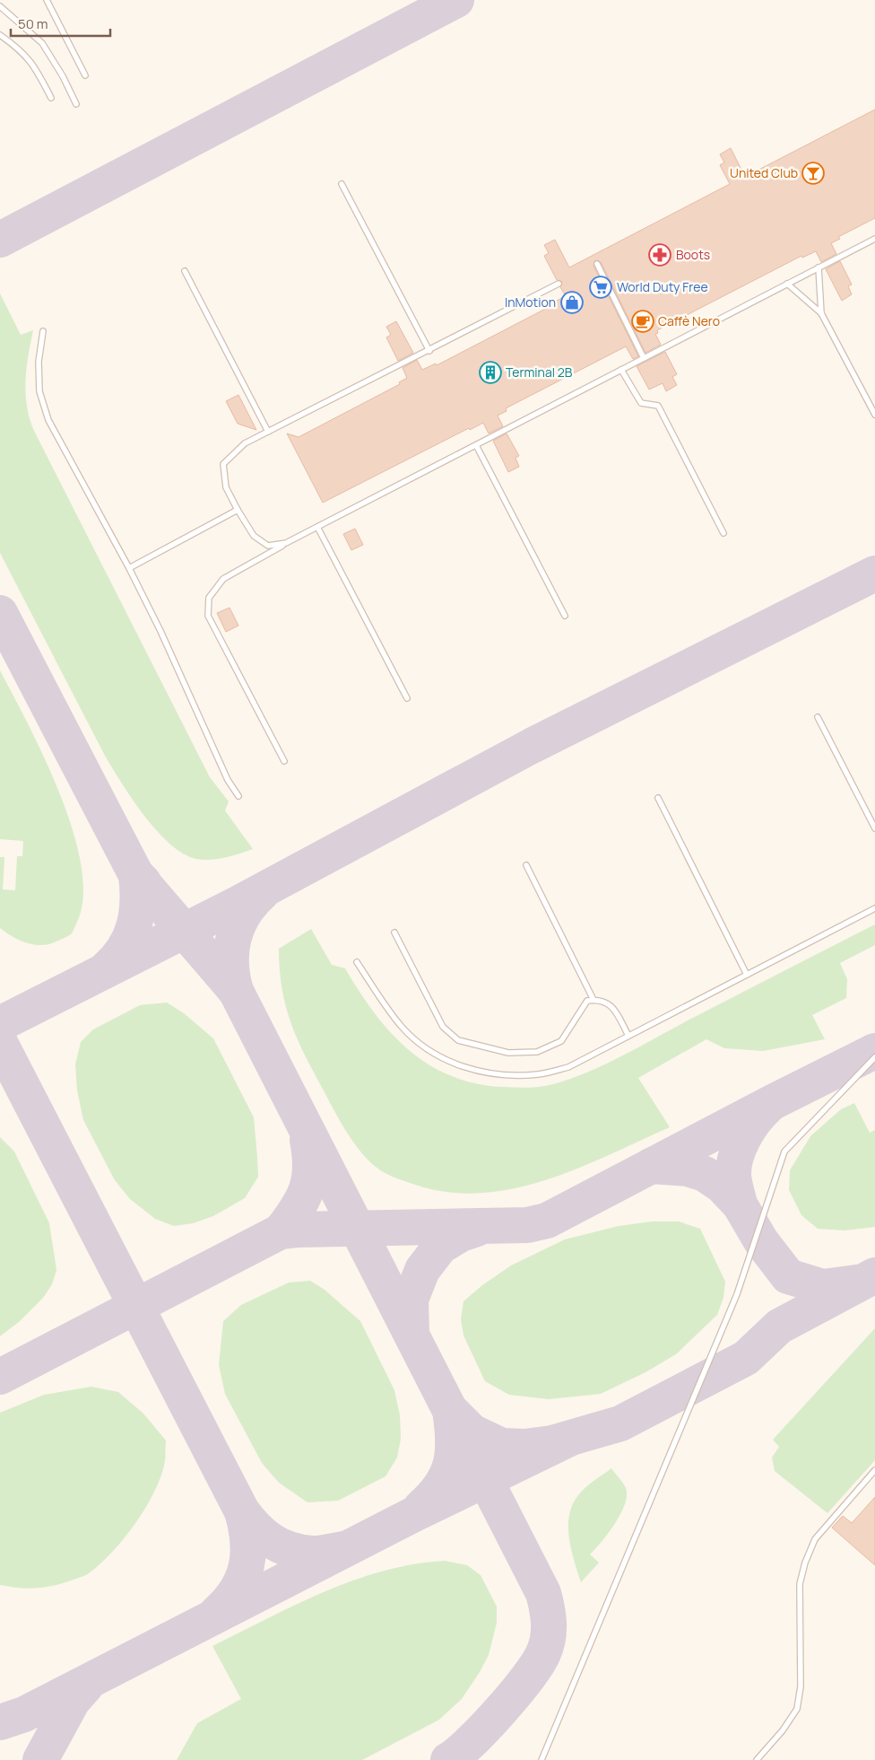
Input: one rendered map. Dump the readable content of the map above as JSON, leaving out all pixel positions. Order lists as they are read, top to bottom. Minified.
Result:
{"places":{"bar":["United Club"],"pharmacy":["Boots"],"supermarket":["World Duty Free"],"shop":["InMotion"],"cafe":["Caffè Nero"],"building":["Terminal 2B"]},"scale_bar":"50 m"}
